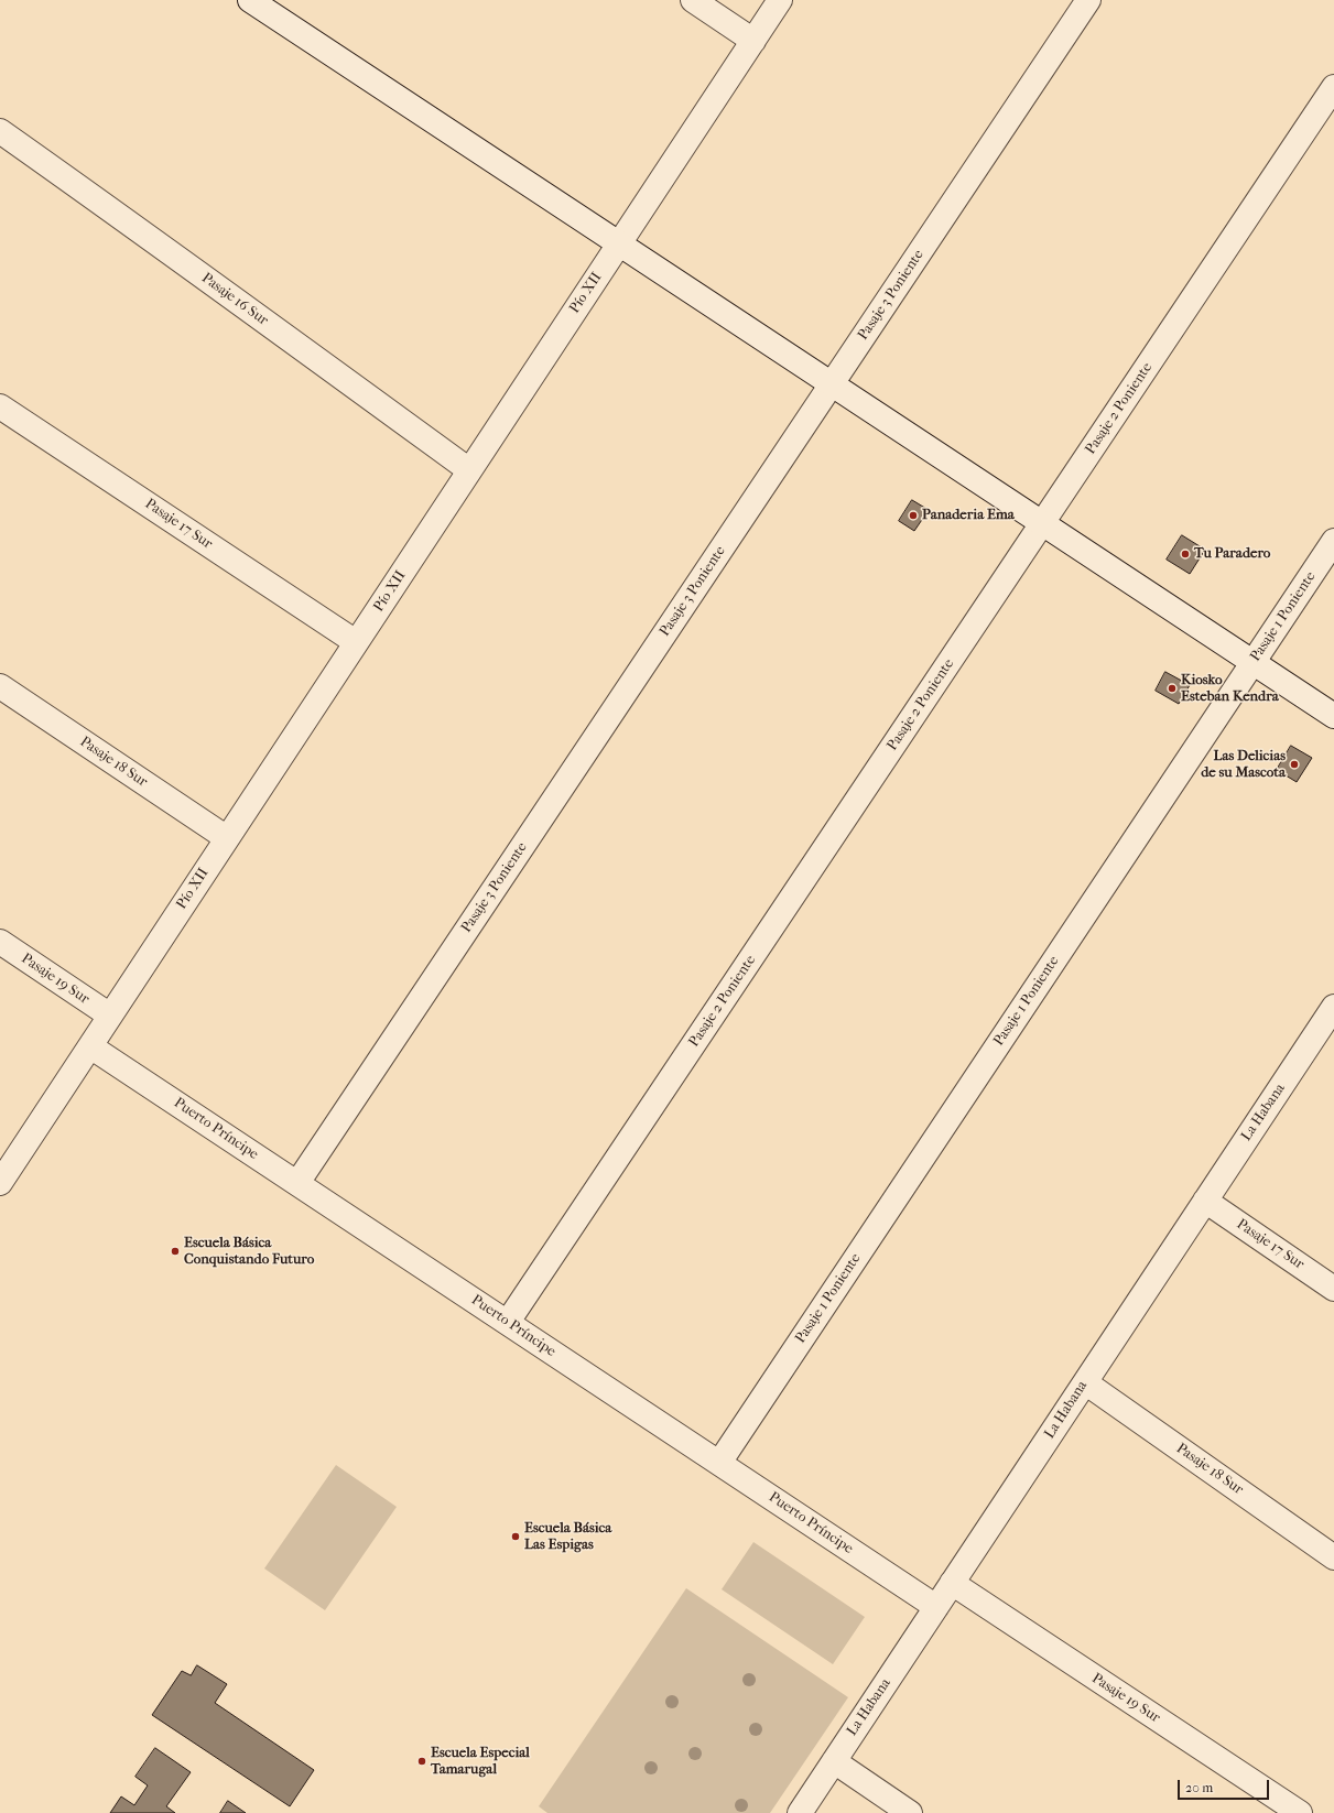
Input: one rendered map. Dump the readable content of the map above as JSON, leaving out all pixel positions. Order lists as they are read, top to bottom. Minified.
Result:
{"streets":{"street":["Pío XII","Pasaje 3 Poniente","Pasaje 16 Sur","Pasaje 2 Poniente","Pasaje 17 Sur","Pasaje 1 Poniente","Pasaje 18 Sur","Pasaje 19 Sur","La Habana","Puerto Príncipe"]},"crossings":[["Pío XII","Pasaje 16 Sur"],["Pío XII","Pasaje 17 Sur"],["Pío XII","Pasaje 18 Sur"],["Pío XII","Pasaje 19 Sur"],["Pío XII","Puerto Príncipe"],["Pasaje 3 Poniente","Puerto Príncipe"],["Pasaje 2 Poniente","Puerto Príncipe"],["Pasaje 17 Sur","La Habana"],["Pasaje 1 Poniente","Puerto Príncipe"],["Pasaje 18 Sur","La Habana"],["Pasaje 19 Sur","La Habana"],["La Habana","Puerto Príncipe"]],"places":["Panaderia Ema","Tu Paradero","Kiosko Esteban Kendra","Las Delicias de su Mascota","Escuela Básica Conquistando Futuro","Escuela Básica Las Espigas","Escuela Especial Tamarugal"],"scale_bar":"20 m"}
